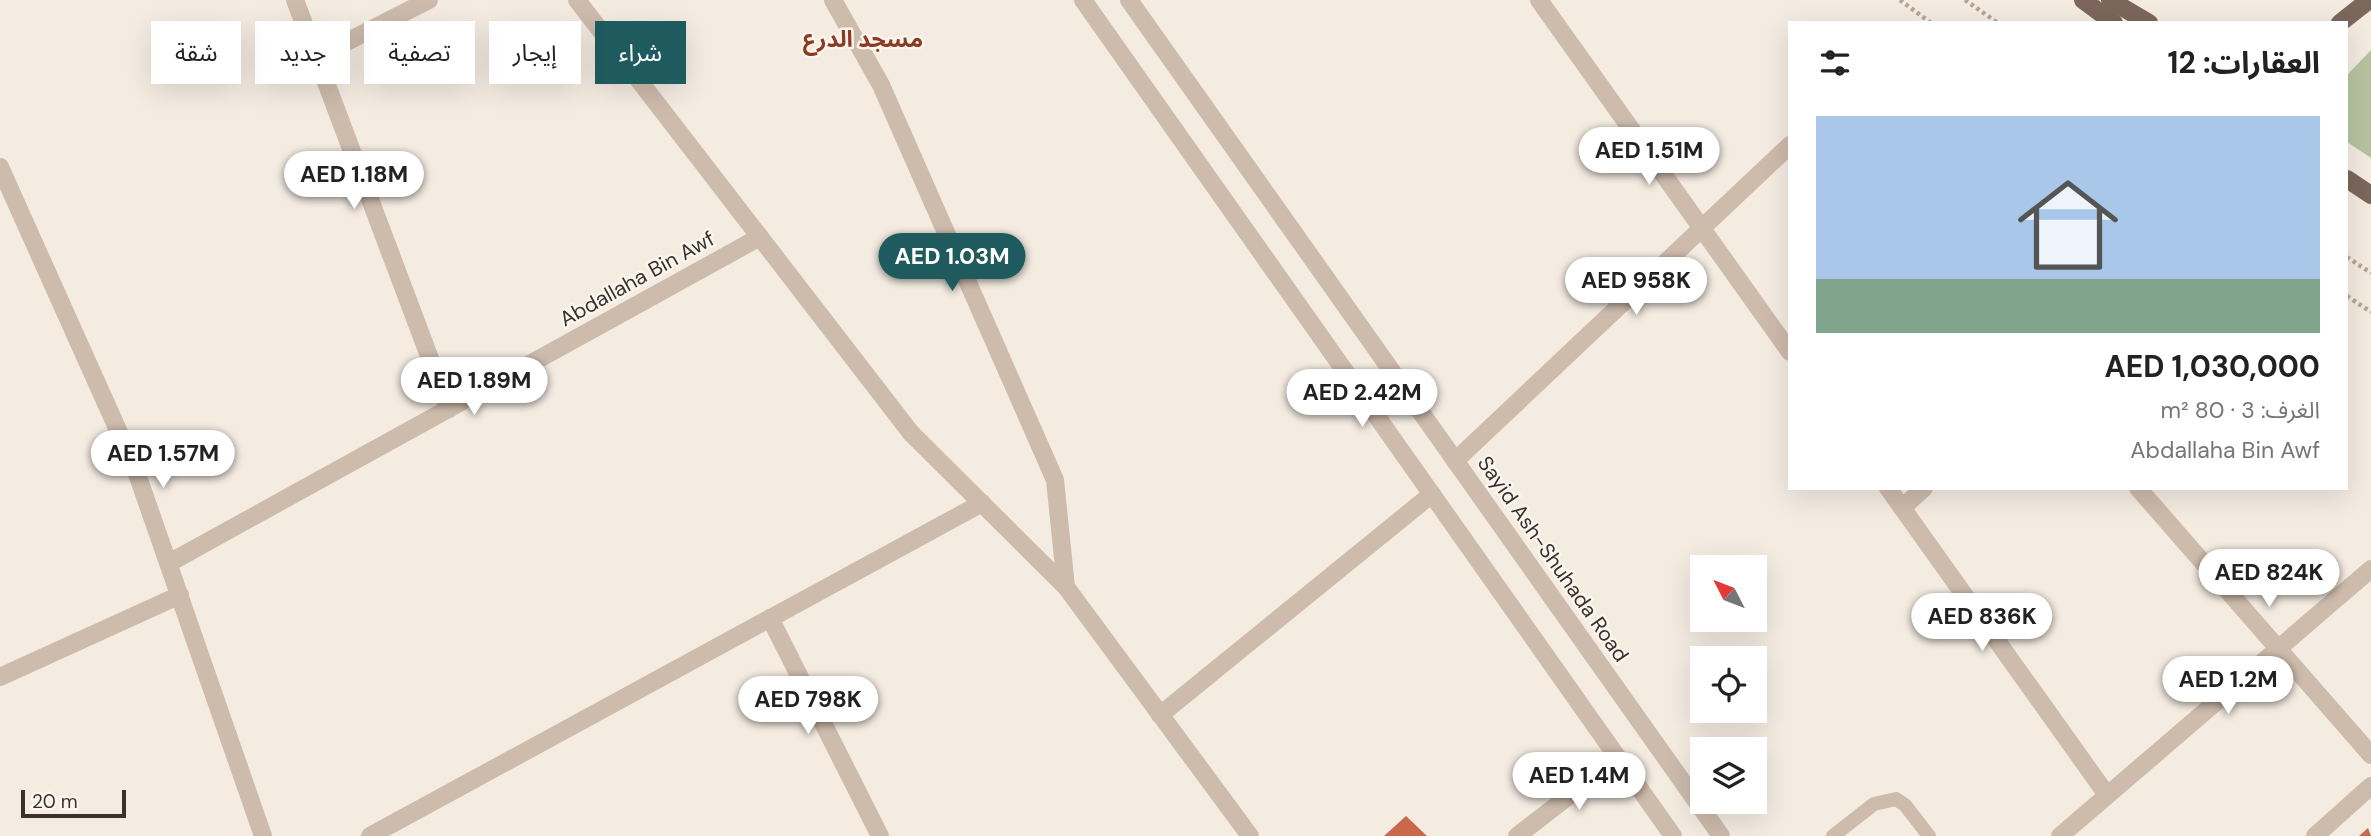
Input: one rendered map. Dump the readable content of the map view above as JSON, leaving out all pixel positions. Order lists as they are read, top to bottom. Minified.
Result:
{"streets":{"street":["Abdallaha Bin Awf","Sayid Ash-Shuhada Road"]},"districts":["مسجد الدرع"],"scale_bar":"20 m","north":"top left","page":{"chip":["شراء","إيجار","تصفية","جديد","شقة"],"heading":"العقارات: 12","list":[{"name":"AED 1,030,000","note":"الغرف: 3 · 80 m² · Abdallaha Bin Awf"}],"price":["AED 1.51M","AED 1.18M","AED 1.03M","AED 958K","AED 1.89M","AED 2.42M","AED 1.57M","AED 824K","AED 836K","AED 1.2M","AED 798K","AED 1.4M"],"scale":"20 m"}}
